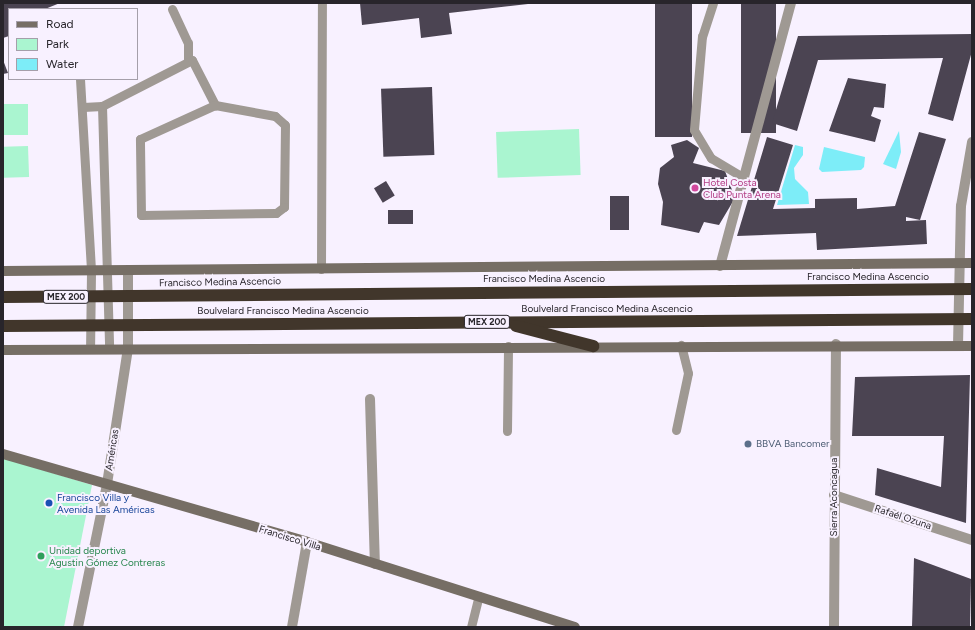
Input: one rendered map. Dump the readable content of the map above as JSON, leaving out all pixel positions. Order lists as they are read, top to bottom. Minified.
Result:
{"streets":{"highway":["Francisco Medina Ascencio","MEX 200","Boulvelard Francisco Medina Ascencio"],"street":["Américas","Sierra Aconcagua","Rafaél Ozuna","Francisco Villa"]},"crossings":[["Francisco Medina Ascencio","MEX 200"],["Francisco Medina Ascencio","Américas"],["MEX 200","Américas"],["Boulvelard Francisco Medina Ascencio","Américas"],["Américas","Francisco Villa"],["Sierra Aconcagua","Rafaél Ozuna"]],"places":["Hotel Costa Club Punta Arena","BBVA Bancomer","Francisco Villa y Avenida Las Américas","Unidad deportiva Agustin Gómez Contreras"],"legend":["Road","Park","Water"]}
